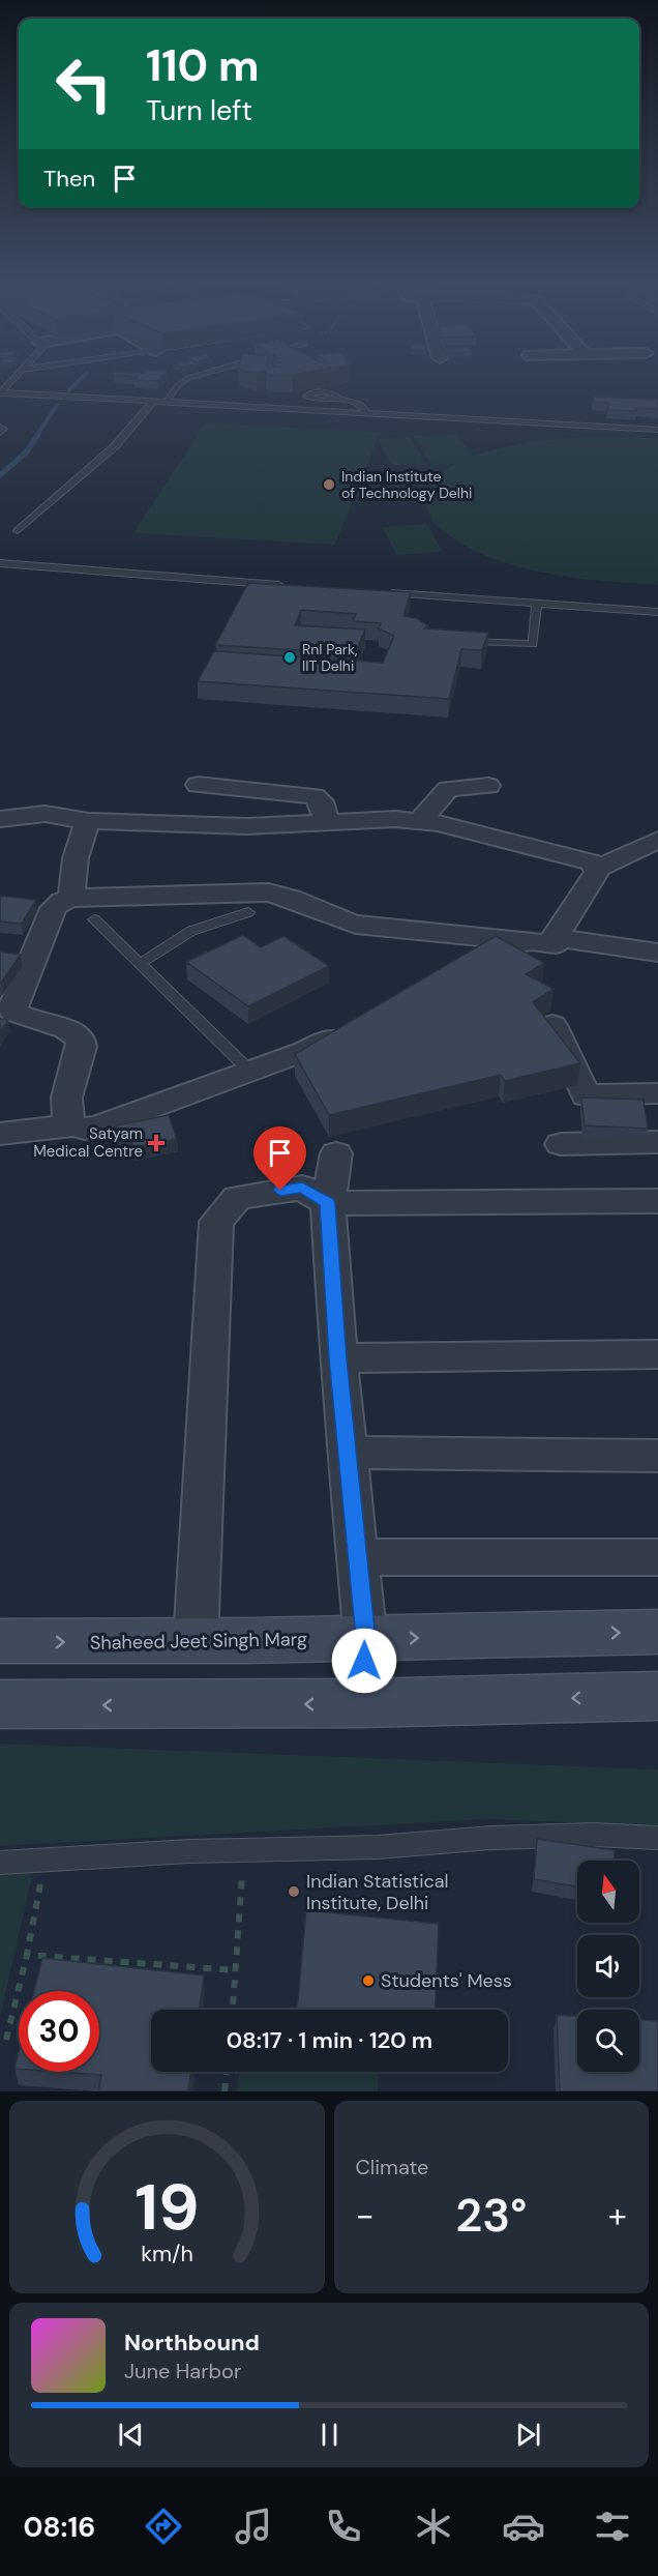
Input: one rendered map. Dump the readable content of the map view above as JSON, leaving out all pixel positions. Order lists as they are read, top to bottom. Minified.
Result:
{"streets":{"main road":["Shaheed Jeet Singh Marg"]},"places":{"other":["Indian Institute of Technology Delhi","RnI Park, IIT Delhi","Indian Statistical Institute, Delhi","Students' Mess"],"health":["Satyam Medical Centre"]},"north":"top","page":{"turn":["110 m","Turn left"],"then":"Then","limit":"30","trip":"08:17 · 1 min · 120 m","tile":"Climate","heat":["−","23°","+"],"song":["Northbound","June Harbor"],"tabs":"08:16","gauge":["19","km/h"]}}
